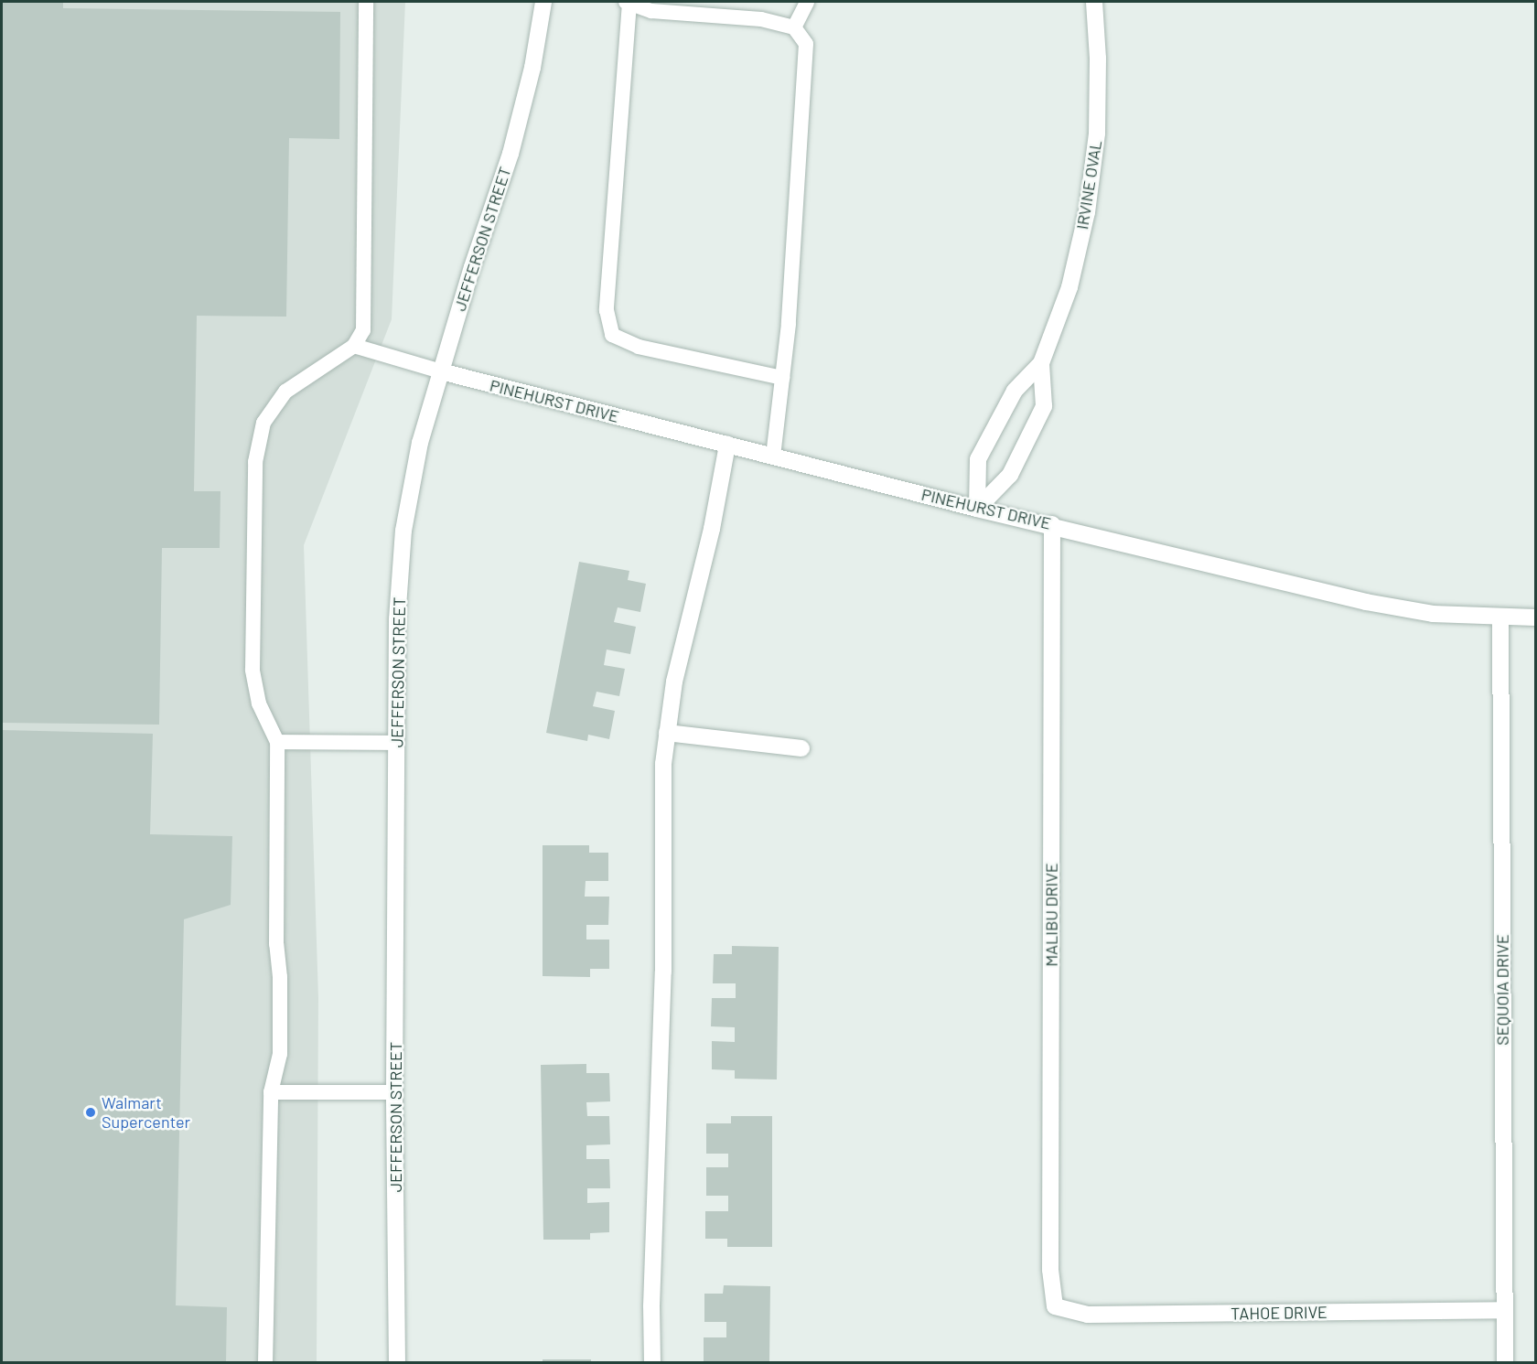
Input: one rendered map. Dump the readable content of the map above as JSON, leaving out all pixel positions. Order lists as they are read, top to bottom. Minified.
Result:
{"streets":{"street":["IRVINE OVAL","JEFFERSON STREET","PINEHURST DRIVE","MALIBU DRIVE","SEQUOIA DRIVE","TAHOE DRIVE"]},"crossings":[["IRVINE OVAL","PINEHURST DRIVE"],["JEFFERSON STREET","PINEHURST DRIVE"],["PINEHURST DRIVE","MALIBU DRIVE"],["PINEHURST DRIVE","SEQUOIA DRIVE"],["MALIBU DRIVE","TAHOE DRIVE"],["SEQUOIA DRIVE","TAHOE DRIVE"]],"places":["Walmart Supercenter"]}
